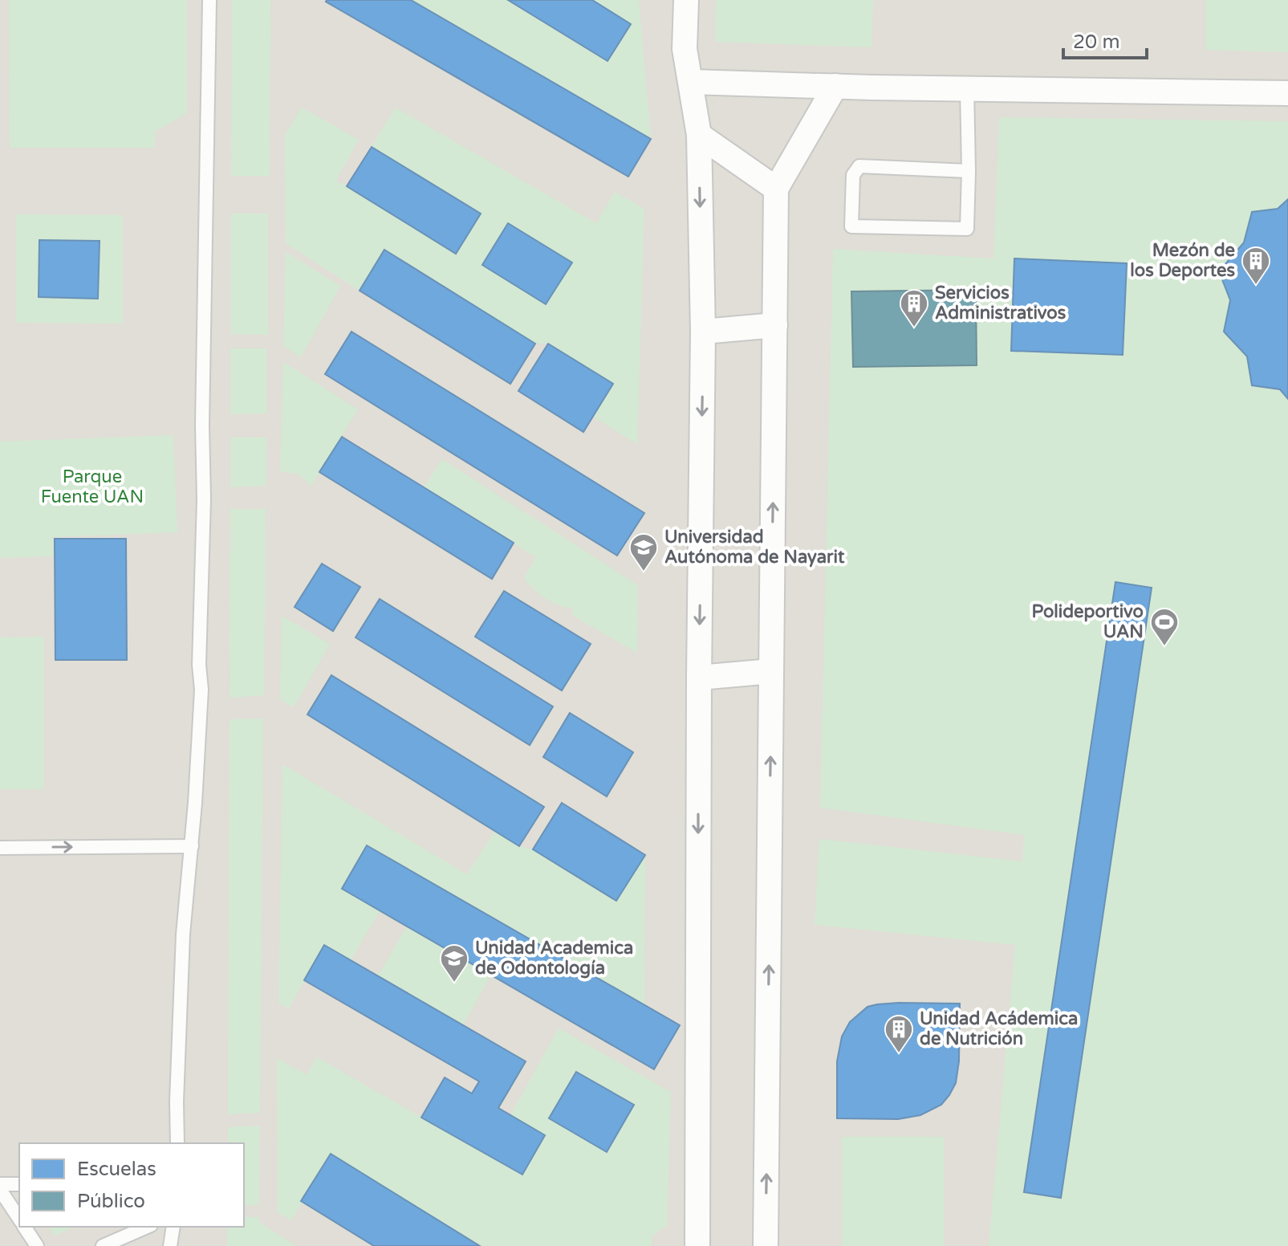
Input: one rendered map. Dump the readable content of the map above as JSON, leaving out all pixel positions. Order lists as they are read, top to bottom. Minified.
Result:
{"parks":["Parque Fuente UAN"],"places":{"building":["Mezón de los Deportes","Servicios Administrativos","Unidad Acádemica de Nutrición"],"school or university":["Universidad Autónoma de Nayarit","Unidad Academica de Odontología"],"sports":["Polideportivo UAN"]},"legend":["Escuelas","Público"],"scale_bar":"20 m"}
